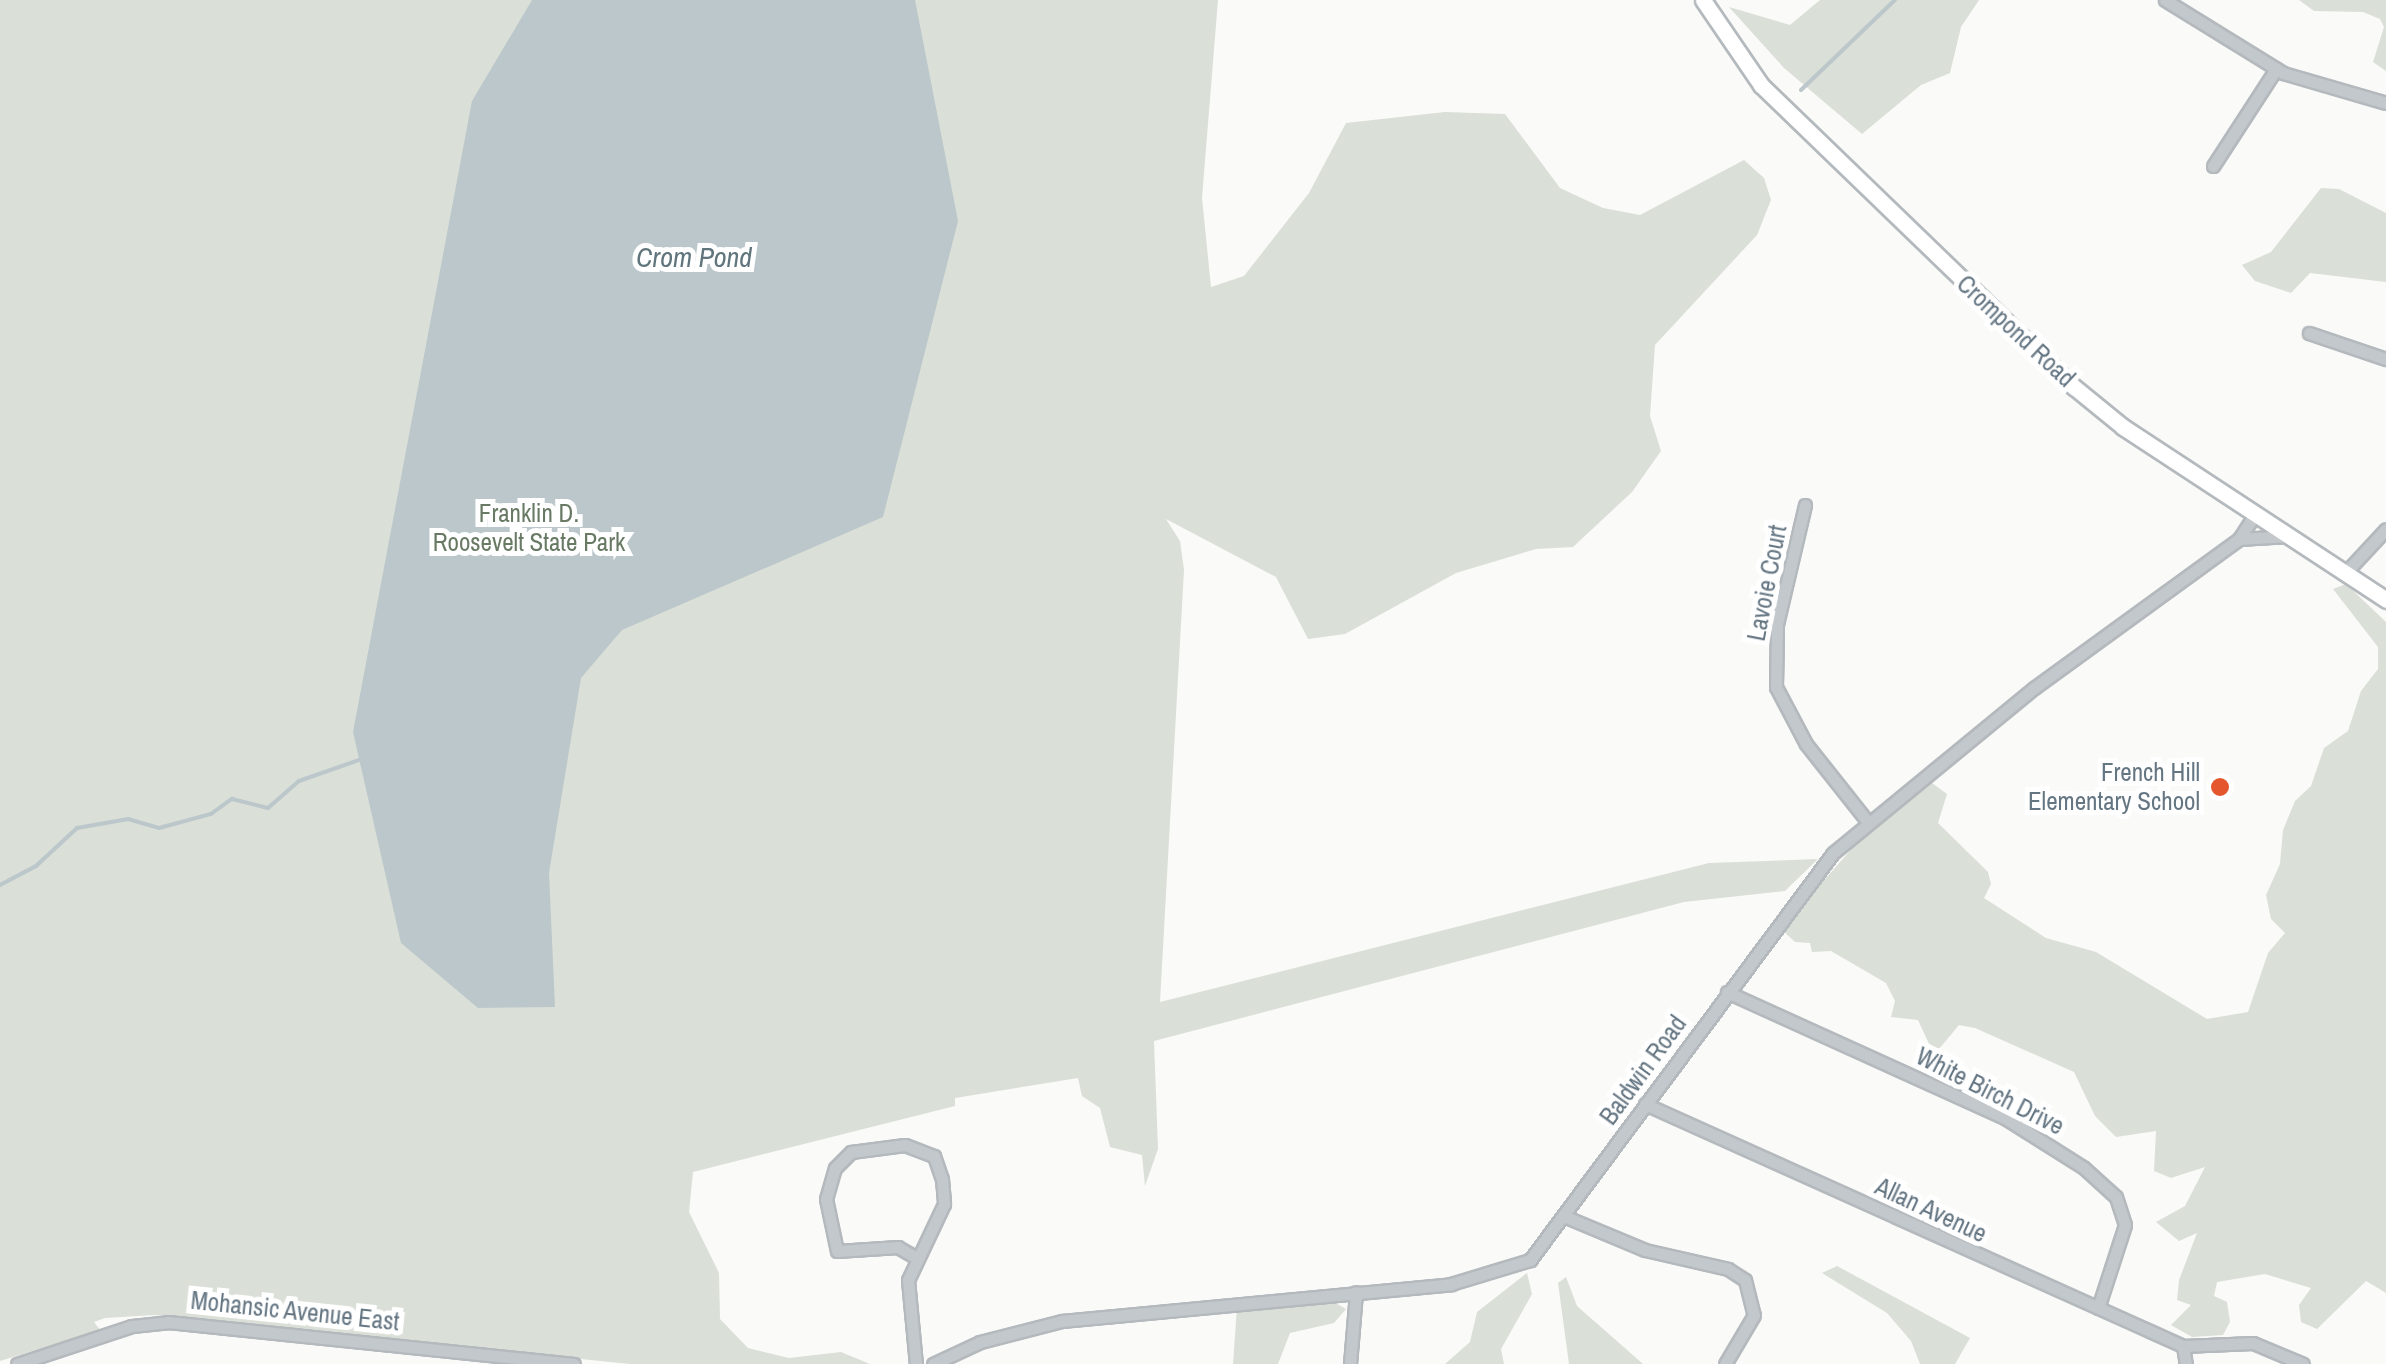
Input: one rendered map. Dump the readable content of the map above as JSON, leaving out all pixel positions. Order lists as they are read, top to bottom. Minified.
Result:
{"streets":{"highway":["Crompond Road"],"street":["Lavoie Court","Baldwin Road","White Birch Drive","Allan Avenue","Mohansic Avenue East"]},"crossings":[["Crompond Road","Baldwin Road"],["Lavoie Court","Baldwin Road"],["Baldwin Road","White Birch Drive"],["Baldwin Road","Allan Avenue"],["White Birch Drive","Allan Avenue"]],"water":["Crom Pond"],"parks":["Franklin D. Roosevelt State Park"],"places":["French Hill Elementary School"]}
